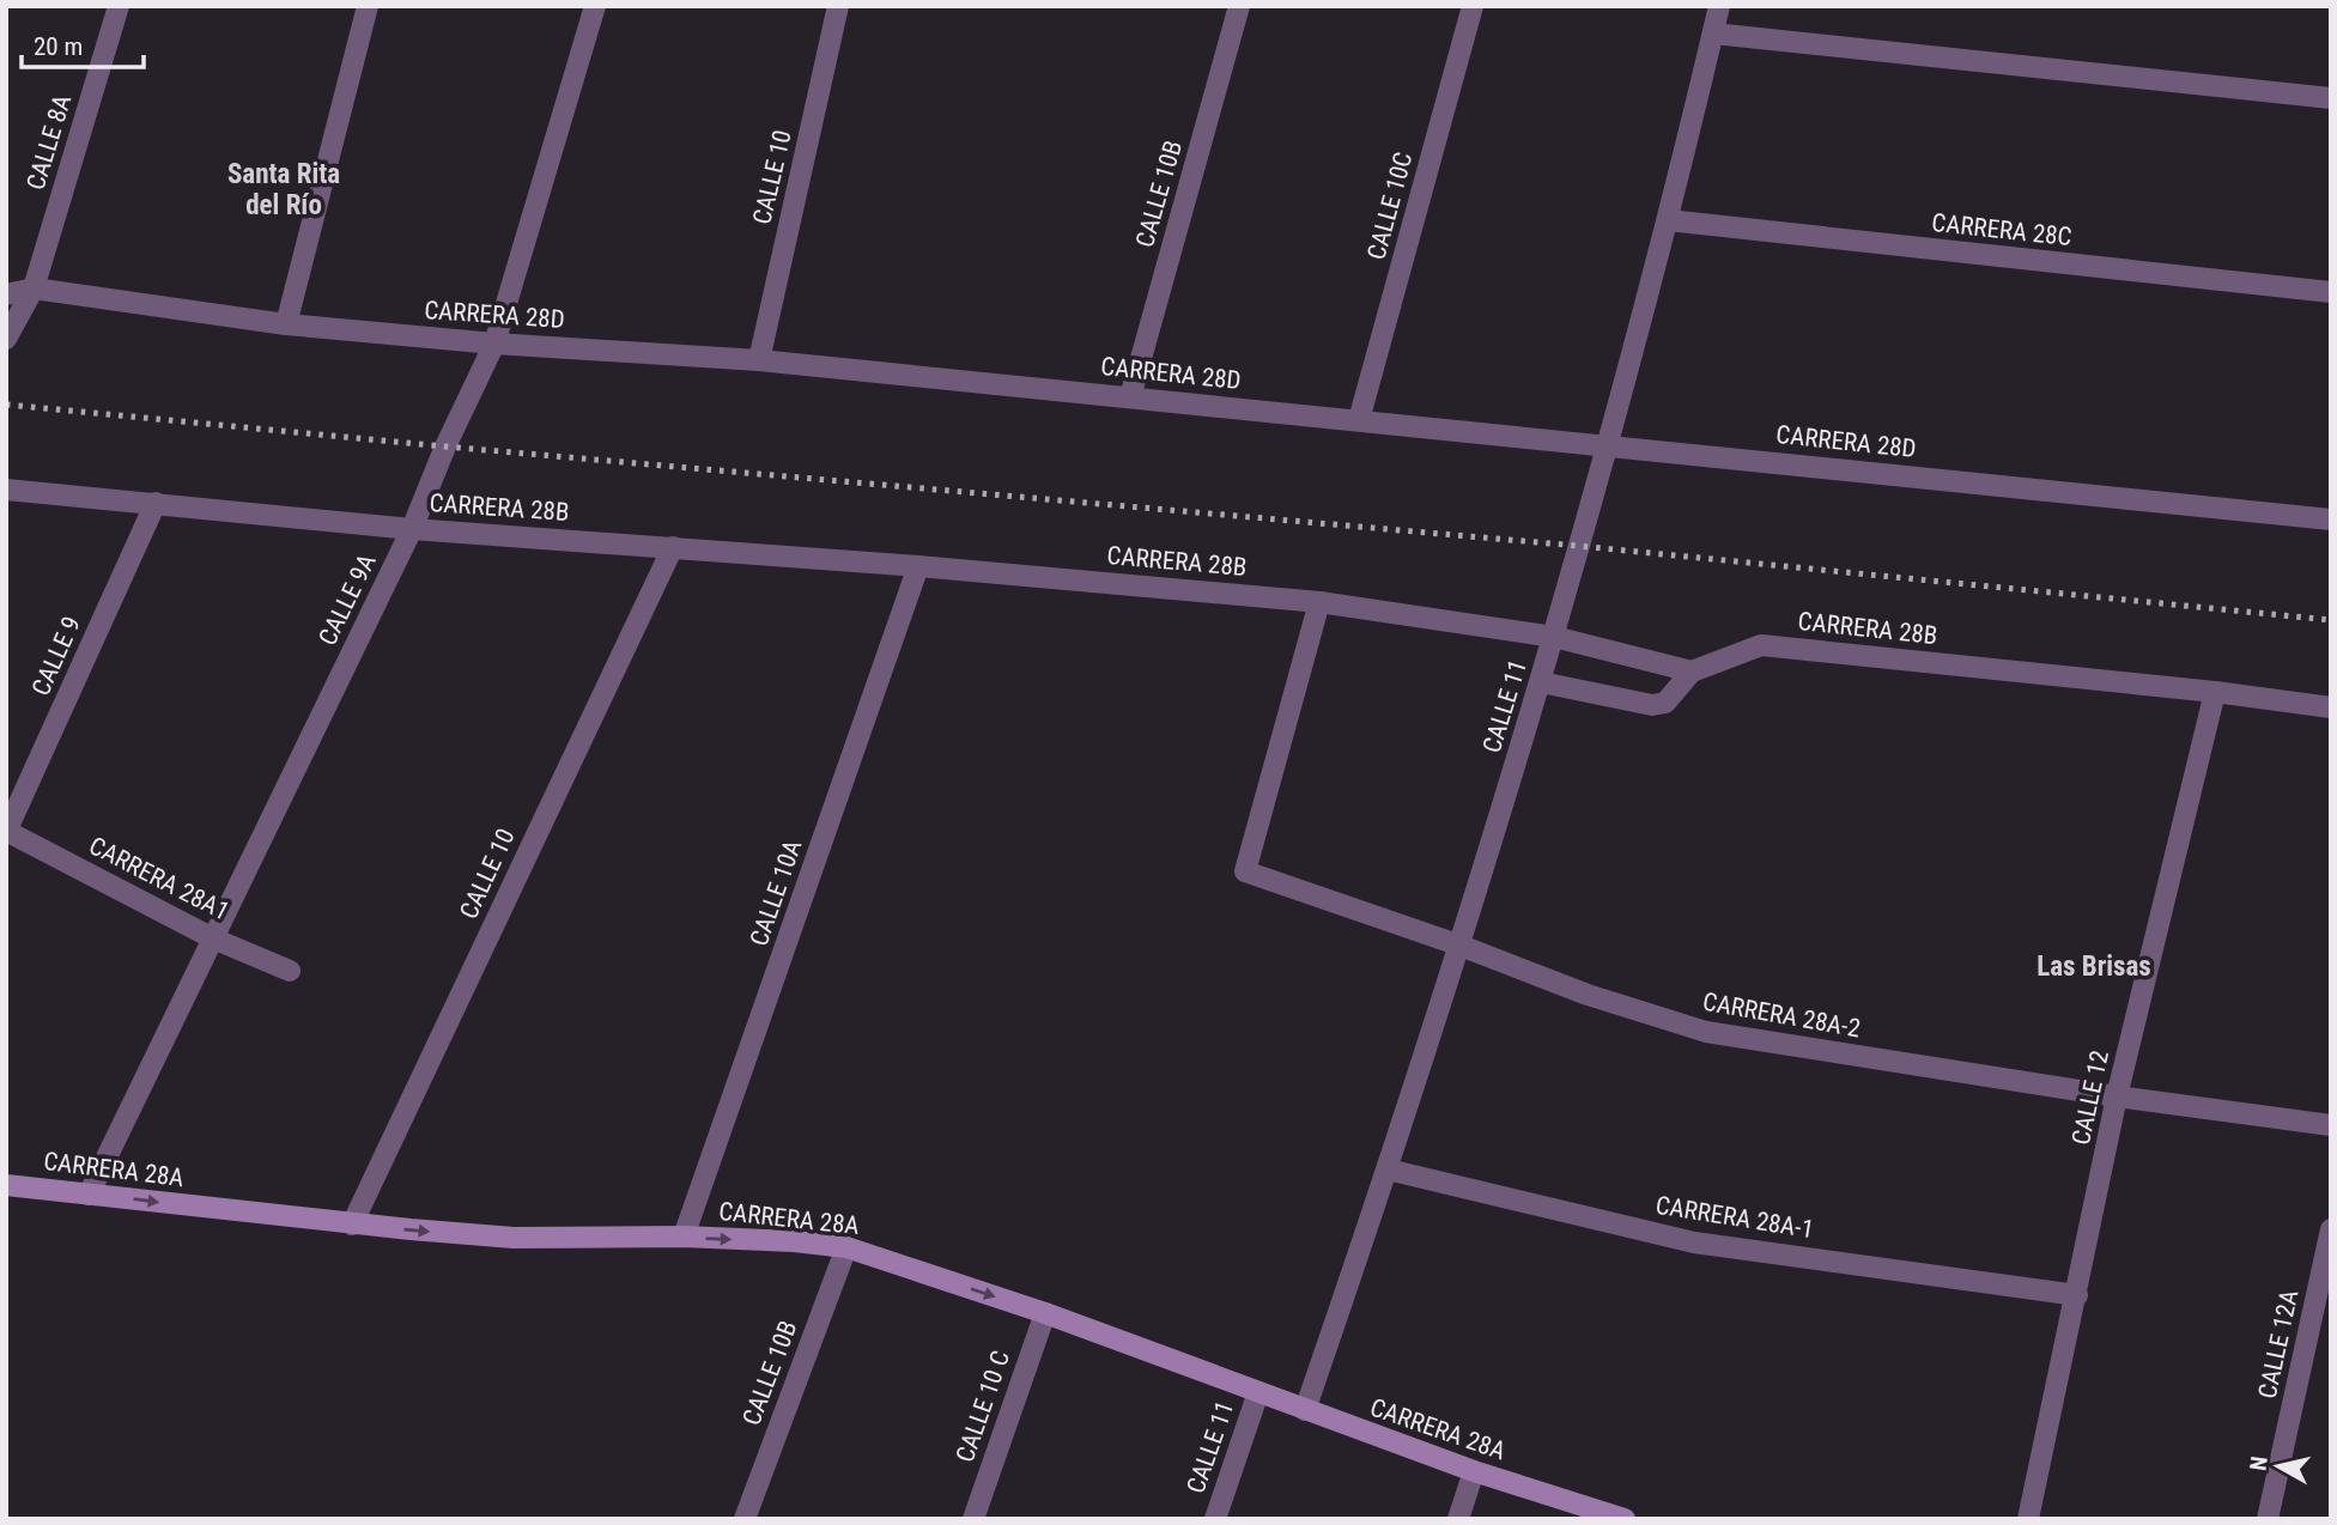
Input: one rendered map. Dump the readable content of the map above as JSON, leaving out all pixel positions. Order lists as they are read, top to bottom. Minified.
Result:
{"streets":{"street":["CALLE 8A","CALLE 10","CALLE 10B","CALLE 10C","CARRERA 28C","CARRERA 28D","CARRERA 28B","CALLE 9A","CALLE 9","CALLE 11","CARRERA 28A1","CALLE 10A","CARRERA 28A-2","CALLE 12","CARRERA 28A","CARRERA 28A-1","CALLE 12A","CALLE 10 C"]},"crossings":[["CALLE 8A","CARRERA 28D"],["CALLE 10","CARRERA 28D"],["CALLE 10","CARRERA 28B"],["CALLE 10","CARRERA 28A"],["CALLE 10B","CARRERA 28D"],["CALLE 10B","CARRERA 28A"],["CALLE 10C","CARRERA 28D"],["CARRERA 28C","CALLE 11"],["CARRERA 28D","CALLE 9A"],["CARRERA 28D","CALLE 11"],["CARRERA 28B","CALLE 9A"],["CARRERA 28B","CALLE 9"],["CARRERA 28B","CALLE 11"],["CARRERA 28B","CALLE 10A"],["CARRERA 28B","CARRERA 28A-2"],["CARRERA 28B","CALLE 12"],["CALLE 9A","CARRERA 28A1"],["CALLE 9A","CARRERA 28A"],["CALLE 9","CARRERA 28A1"],["CALLE 11","CARRERA 28A-2"],["CALLE 11","CARRERA 28A"],["CALLE 11","CARRERA 28A-1"],["CALLE 10A","CARRERA 28A"],["CARRERA 28A-2","CALLE 12"],["CALLE 12","CARRERA 28A-1"],["CARRERA 28A","CALLE 10 C"]],"one_way":["CARRERA 28A"],"districts":["Santa Rita del Río","Las Brisas"],"scale_bar":"20 m","north":"left"}
